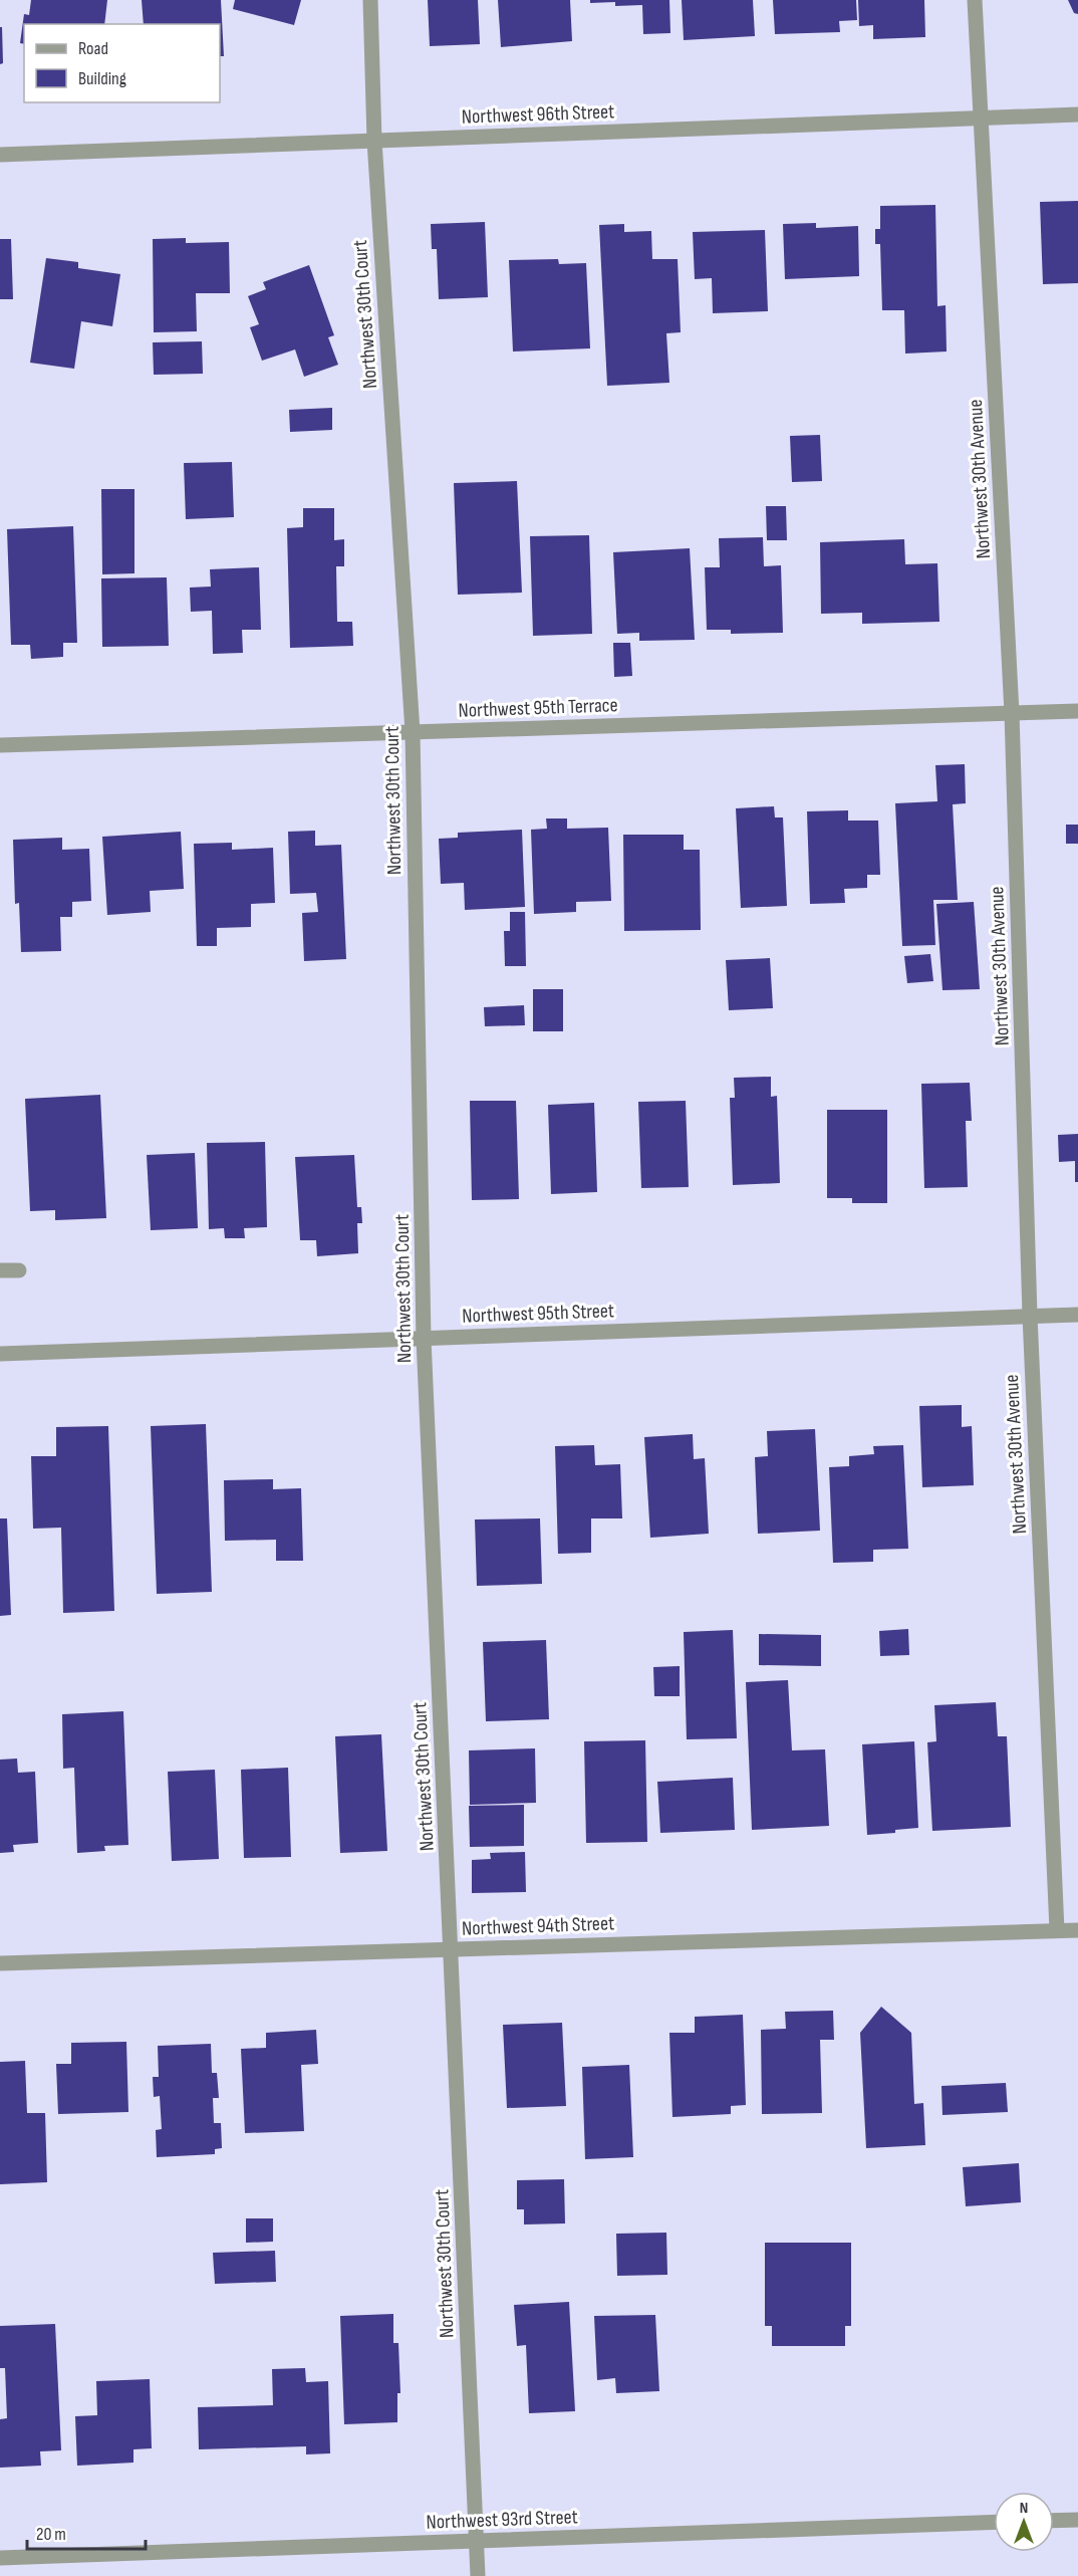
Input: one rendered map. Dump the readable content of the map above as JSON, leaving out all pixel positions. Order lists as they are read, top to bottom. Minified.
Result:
{"streets":{"street":["Northwest 96th Street","Northwest 30th Court","Northwest 30th Avenue","Northwest 95th Terrace","Northwest 95th Street","Northwest 94th Street","Northwest 93rd Street"]},"crossings":[["Northwest 96th Street","Northwest 30th Court"],["Northwest 96th Street","Northwest 30th Avenue"],["Northwest 30th Court","Northwest 95th Terrace"],["Northwest 30th Court","Northwest 95th Street"],["Northwest 30th Court","Northwest 94th Street"],["Northwest 30th Court","Northwest 93rd Street"],["Northwest 30th Avenue","Northwest 95th Terrace"],["Northwest 30th Avenue","Northwest 95th Street"],["Northwest 30th Avenue","Northwest 94th Street"]],"legend":["Road","Building"],"scale_bar":"20 m","north":"top"}
